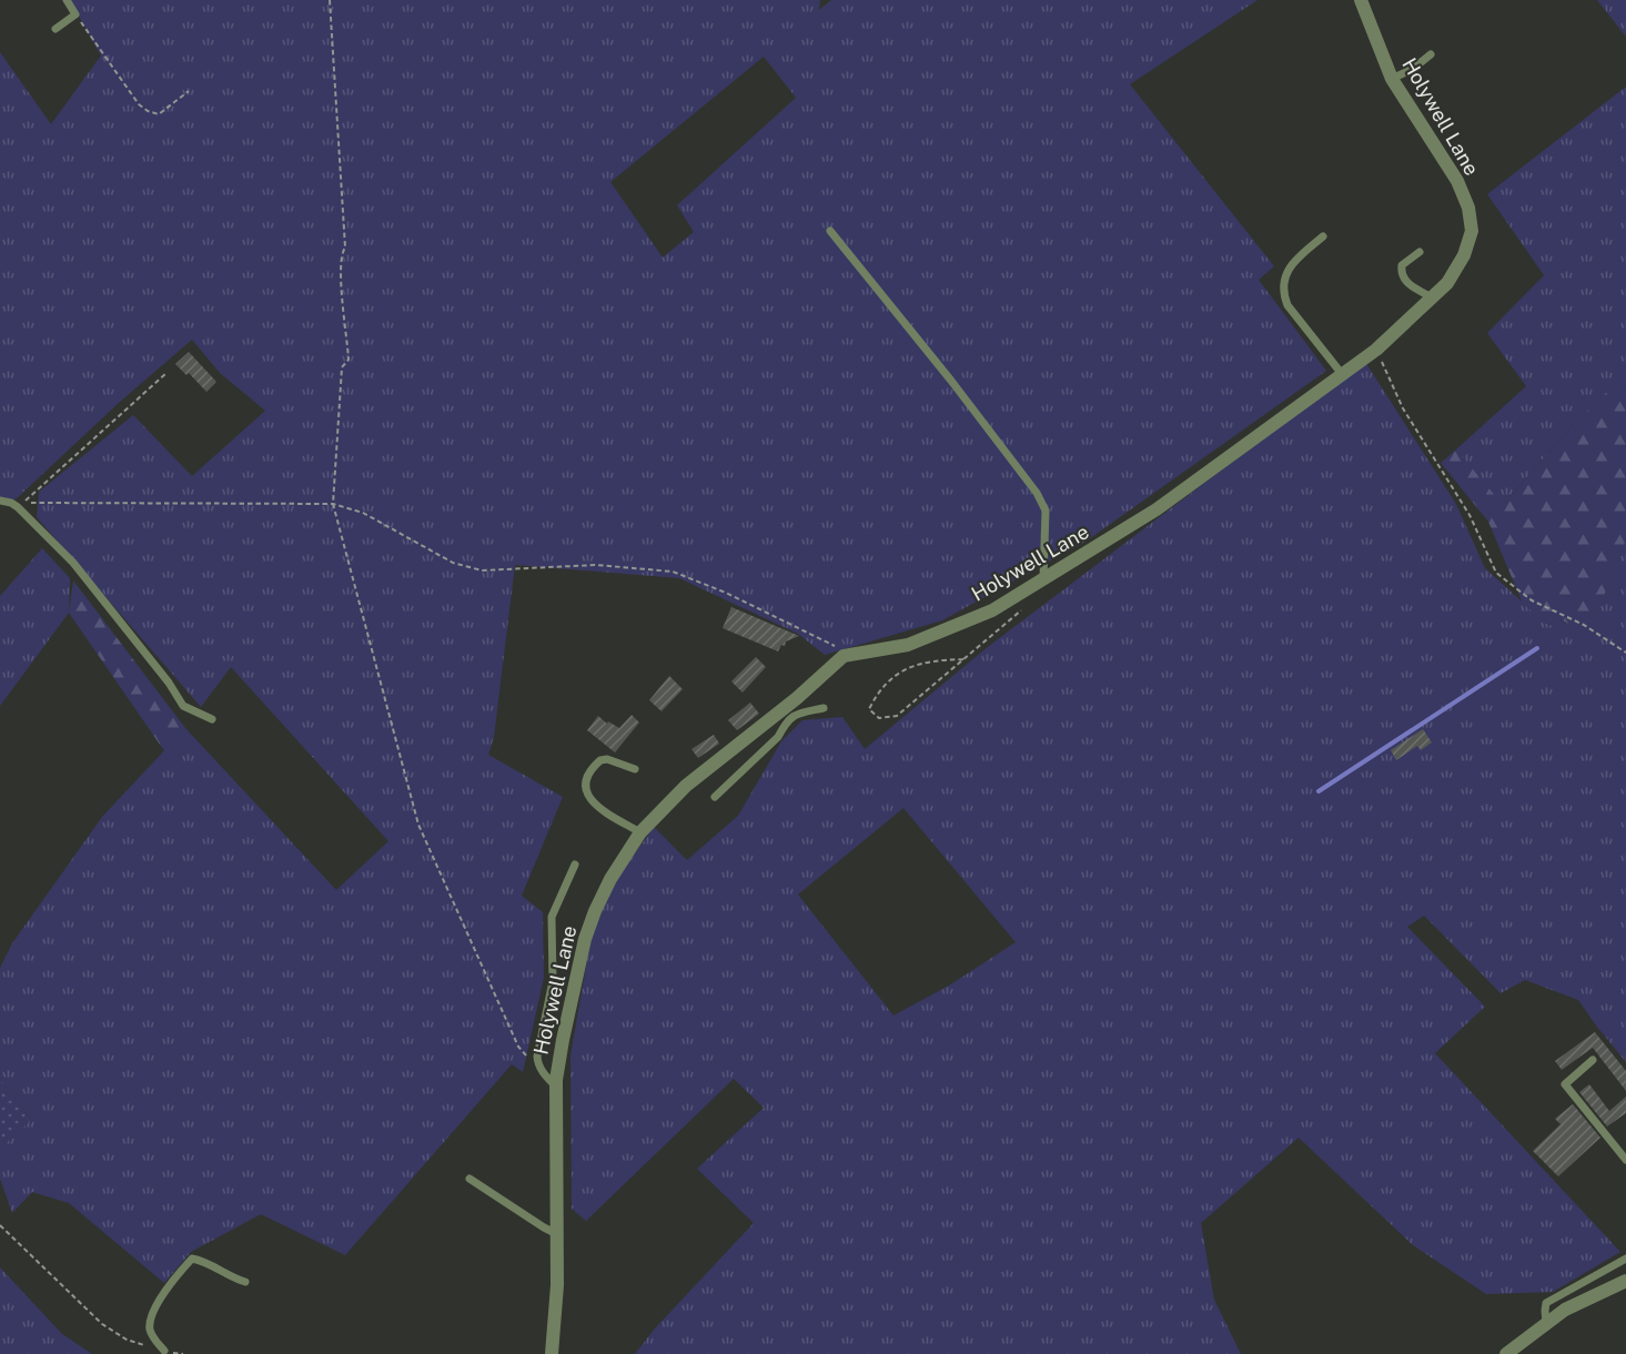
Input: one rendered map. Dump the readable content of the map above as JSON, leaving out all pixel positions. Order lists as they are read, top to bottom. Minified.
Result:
{"streets":{"street":["Holywell Lane"]}}
